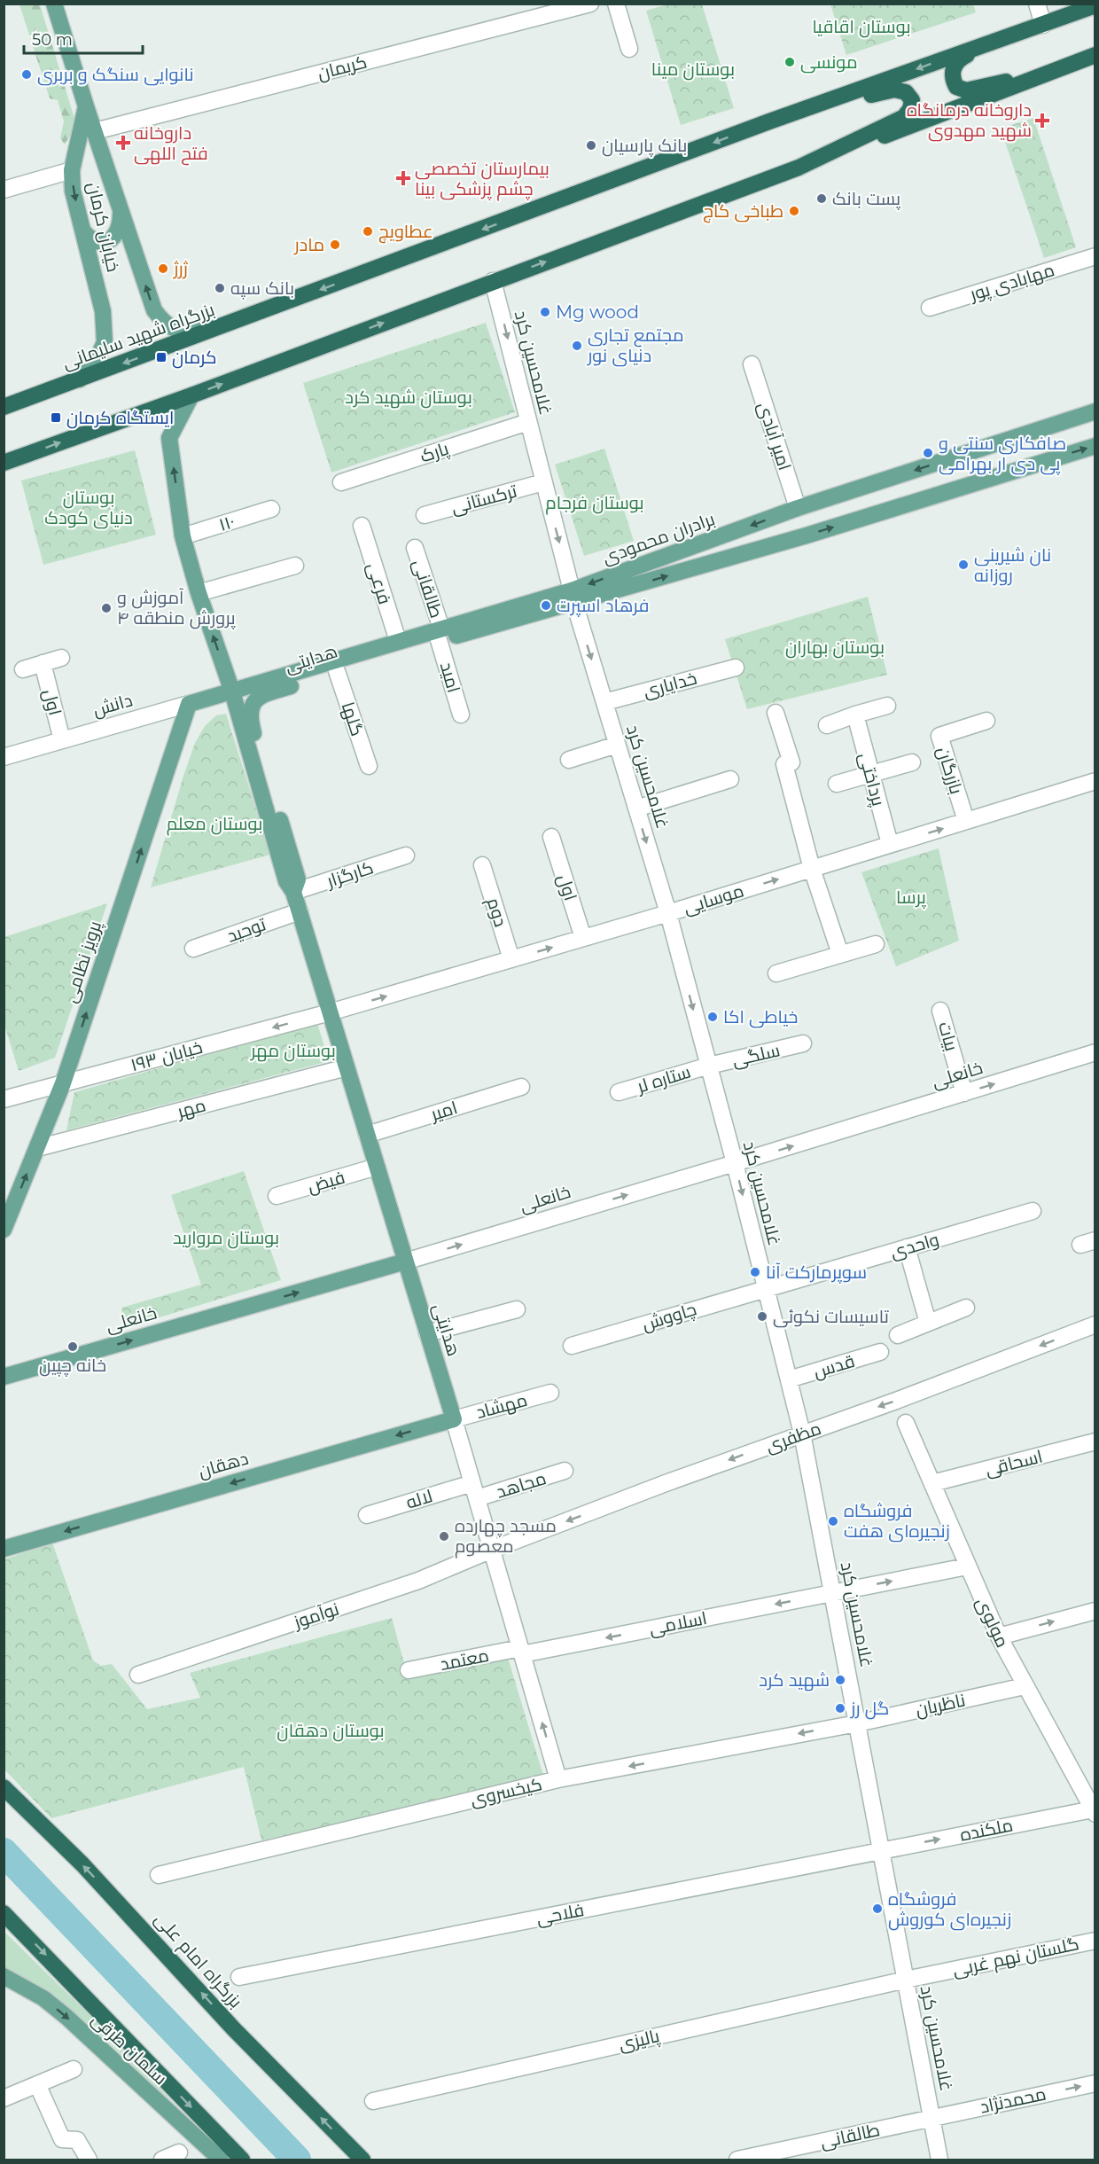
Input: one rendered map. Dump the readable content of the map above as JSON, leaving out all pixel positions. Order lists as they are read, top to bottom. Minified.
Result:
{"streets":{"highway":["بزرگراه شهید سلیمانی","بزرگراه امام علی"],"main road":["خیابان کرمان","برادران محمودی","هدایتی","دانش","پرویز نظامی","خانعلی","دهقان","سلمان طرقی"],"street":["کریمان","مهابادی پور","غلامحسین کرد","امیر آبادی","پارک","ترکستانی","۱۱۰","فرعی","طالقانی","امید","خدایاری","اول","گلها","بازرگان","پرداختی","کارگزار","موسایی","دوم","توحید","بیات","سلگی","خیابان ۱۹۳","ستاره لر","مهر","امیر","فیض","واحدی","چاووش","قدس","مهشاد","مظفری","اسحاقی","مجاهد","لاله","نوآموز","مولوی","اسلامی","معتمد","ناظریان","کیخسروی","ملکنده","فلاحی","گلستان نهم غربی","پالیزی","محمدنژاد"]},"crossings":[["کریمان","خیابان کرمان"],["خیابان کرمان","بزرگراه شهید سلیمانی"],["غلامحسین کرد","پارک"],["غلامحسین کرد","ترکستانی"],["غلامحسین کرد","برادران محمودی"],["غلامحسین کرد","طالقانی"],["غلامحسین کرد","هدایتی"],["غلامحسین کرد","خدایاری"],["غلامحسین کرد","موسایی"],["غلامحسین کرد","سلگی"],["غلامحسین کرد","خانعلی"],["غلامحسین کرد","ستاره لر"],["غلامحسین کرد","واحدی"],["غلامحسین کرد","چاووش"],["غلامحسین کرد","قدس"],["غلامحسین کرد","مظفری"],["غلامحسین کرد","اسلامی"],["غلامحسین کرد","ناظریان"],["غلامحسین کرد","کیخسروی"],["غلامحسین کرد","ملکنده"],["غلامحسین کرد","فلاحی"],["غلامحسین کرد","گلستان نهم غربی"],["غلامحسین کرد","پالیزی"],["غلامحسین کرد","محمدنژاد"],["امیر آبادی","برادران محمودی"],["۱۱۰","هدایتی"],["برادران محمودی","هدایتی"],["طالقانی","هدایتی"],["طالقانی","امید"],["طالقانی","محمدنژاد"],["هدایتی","امید"],["هدایتی","دانش"],["هدایتی","گلها"],["هدایتی","کارگزار"],["هدایتی","موسایی"],["هدایتی","توحید"],["هدایتی","خیابان ۱۹۳"],["هدایتی","خانعلی"],["هدایتی","مهر"],["هدایتی","امیر"],["هدایتی","فیض"],["هدایتی","مهشاد"],["هدایتی","مظفری"],["هدایتی","دهقان"],["هدایتی","مجاهد"],["هدایتی","لاله"],["هدایتی","نوآموز"],["هدایتی","اسلامی"],["هدایتی","معتمد"],["هدایتی","کیخسروی"],["اول","دانش"],["اول","موسایی"],["دانش","پرویز نظامی"],["بازرگان","موسایی"],["پرداختی","موسایی"],["موسایی","دوم"],["موسایی","خیابان ۱۹۳"],["پرویز نظامی","خیابان ۱۹۳"],["پرویز نظامی","مهر"],["بیات","خانعلی"],["سلگی","ستاره لر"],["واحدی","چاووش"],["مهشاد","دهقان"],["مظفری","نوآموز"],["اسحاقی","مولوی"],["مجاهد","لاله"],["مولوی","اسلامی"],["مولوی","ناظریان"],["مولوی","ملکنده"],["اسلامی","معتمد"],["ناظریان","کیخسروی"],["ملکنده","فلاحی"],["گلستان نهم غربی","پالیزی"]],"one_way":["غلامحسین کرد","پرویز نظامی","خیابان ۱۹۳","خانعلی","مظفری","دهقان","کیخسروی","ملکنده","سلمان طرقی","محمدنژاد"],"parks":["بوستان اقاقیا","بوستان مینا","بوستان شهید کرد","بوستان دنیای کودک","بوستان فرجام","بوستان بهاران","بوستان معلم","پرسا","بوستان مهر","بوستان مروارید","بوستان دهقان"],"places":{"other":["مونسی","نانوایی سنگک و بربری","بانک پارسیان","پست بانک","طباخی کاج","عطاویچ","مادر","ژرژ","بانک سپه","Mg wood","مجتمع تجاری دنیای نور","صافکاری سنتی و پی دی ار بهرامی","نان شیرینی روزانه","فرهاد اسپرت","آموزش و پرورش منطقه ۴","خیاطی اکا","سوپرمارکت آنا","تاسیسات نکوئی","خانه چپین","فروشگاه زنجیره‌ای هفت","مسجد چهارده معصوم","شهید کرد","گل رز","فروشگاه زنجیره‌ای کوروش"],"health":["داروخانه درمانگاه شهید مهدوی","داروخانه فتح اللهی","بیمارستان تخصصی چشم پزشکی بینا"],"transit":["کرمان","ایستگاه کرمان"]},"scale_bar":"50 m"}
